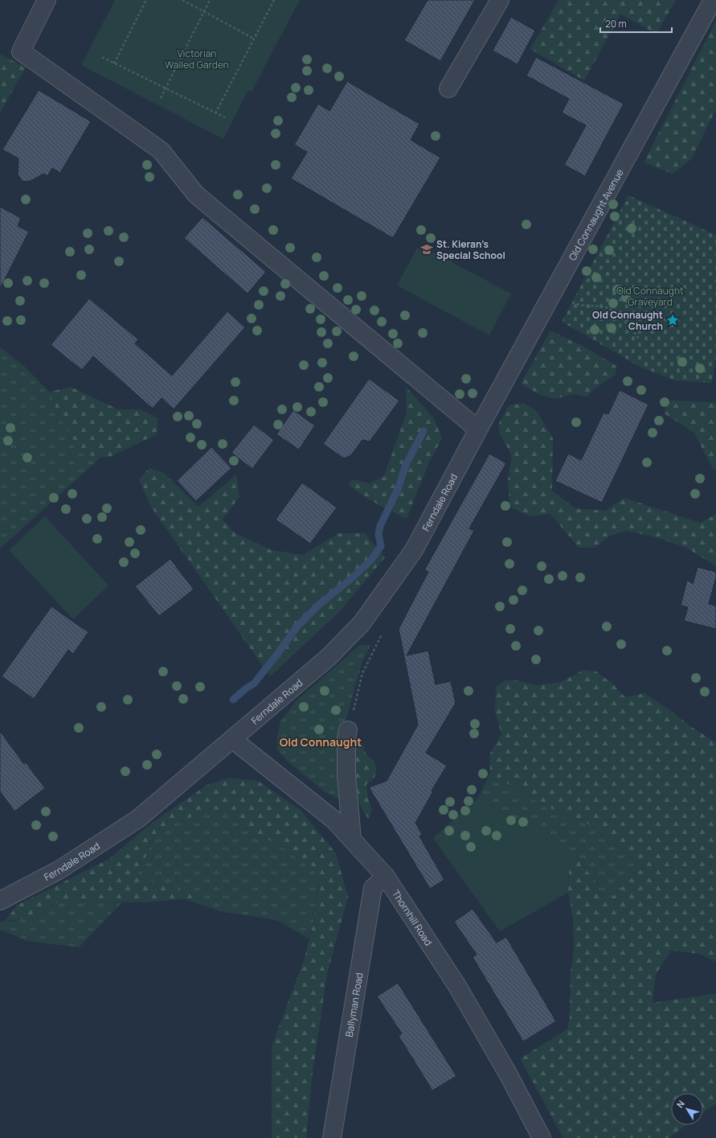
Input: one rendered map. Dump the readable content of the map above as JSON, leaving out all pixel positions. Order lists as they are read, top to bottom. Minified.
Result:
{"streets":{"street":["Old Connaught Avenue","Ferndale Road","Thornhill Road","Ballyman Road"]},"crossings":[["Old Connaught Avenue","Ferndale Road"],["Ferndale Road","Thornhill Road"],["Thornhill Road","Ballyman Road"]],"districts":["Old Connaught"],"parks":["Victorian Walled Garden","Old Connaught Graveyard"],"places":{"school or university":["St. Kieran’s Special School"],"place":["Old Connaught Church"]},"scale_bar":"20 m","north":"top left"}
